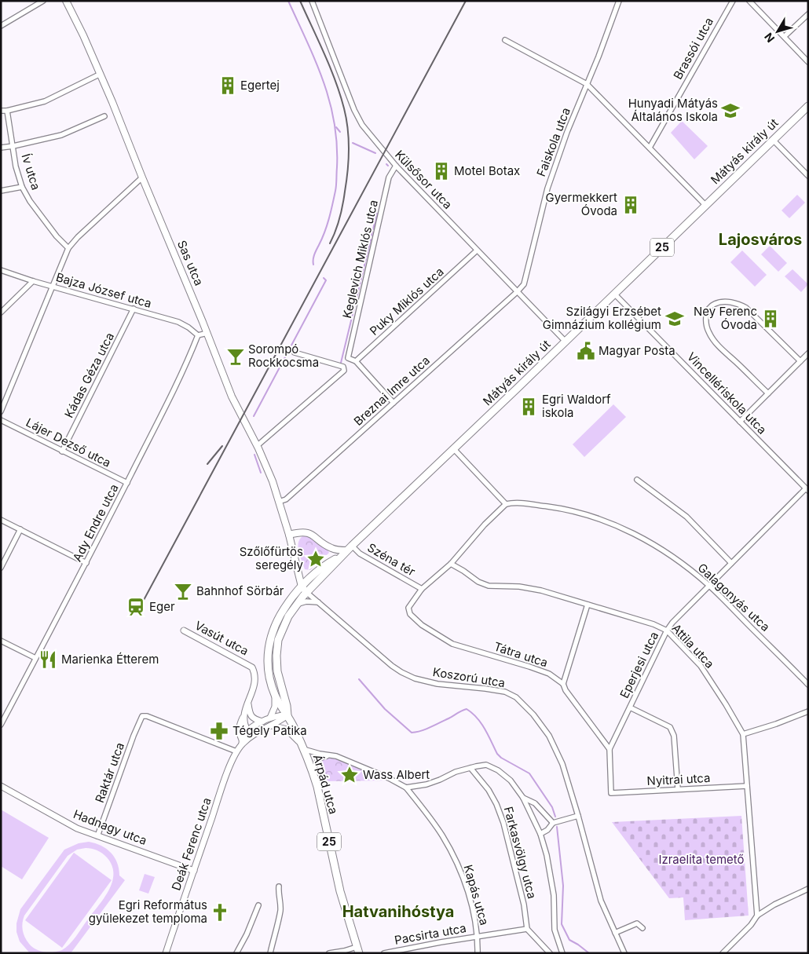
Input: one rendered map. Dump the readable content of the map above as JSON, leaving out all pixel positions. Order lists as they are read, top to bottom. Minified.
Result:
{"streets":{"main road":["Mátyás király út","25","Sas utca","Árpád utca"],"street":["Brassói utca","Faiskola utca","Ív utca","Külsősor utca","Keglevich Miklós utca","Bajza József utca","Puky Miklós utca","Kádas Géza utca","Breznai Imre utca","Vincellériskola utca","Lájer Dezső utca","Ady Endre utca","Széna tér","Galagonyás utca","Vasút utca","Attila utca","Tátra utca","Eperjesi utca","Koszorú utca","Raktár utca","Nyitrai utca","Hadnagy utca","Deák Ferenc utca","Farkasvölgy utca","Kapás utca","Pacsirta utca"]},"crossings":[["Faiskola utca","Külsősor utca"],["Faiskola utca","Breznai Imre utca"],["Mátyás király út","Külsősor utca"],["Mátyás király út","Sas utca"],["Mátyás király út","Vincellériskola utca"],["Mátyás király út","Széna tér"],["Mátyás király út","Koszorú utca"],["Mátyás király út","Árpád utca"],["Mátyás király út","Deák Ferenc utca"],["Külsősor utca","Keglevich Miklós utca"],["Külsősor utca","Puky Miklós utca"],["Külsősor utca","Breznai Imre utca"],["Keglevich Miklós utca","Puky Miklós utca"],["Sas utca","Breznai Imre utca"],["Sas utca","Koszorú utca"],["Bajza József utca","Kádas Géza utca"],["Bajza József utca","Ady Endre utca"],["Kádas Géza utca","Lájer Dezső utca"],["Vincellériskola utca","Eperjesi utca"],["Lájer Dezső utca","Ady Endre utca"],["Széna tér","Tátra utca"],["Galagonyás utca","Eperjesi utca"],["Vasút utca","Deák Ferenc utca"],["Attila utca","Eperjesi utca"],["Attila utca","Nyitrai utca"],["Tátra utca","Eperjesi utca"],["Tátra utca","Nyitrai utca"],["Eperjesi utca","Nyitrai utca"],["Raktár utca","Hadnagy utca"],["Raktár utca","Deák Ferenc utca"],["Árpád utca","Deák Ferenc utca"],["Hadnagy utca","Deák Ferenc utca"],["Farkasvölgy utca","Pacsirta utca"],["Kapás utca","Pacsirta utca"]],"districts":["Lajosváros","Hatvanihóstya"],"parks":["Izraelita temető"],"places":{"building":["Egertej","Motel Botax","Gyermekkert Óvoda","Ney Ferenc Óvoda","Egri Waldorf iskola"],"school or university":["Hunyadi Mátyás Általános Iskola","Szilágyi Erzsébet Gimnázium kollégium"],"public building":["Magyar Posta"],"bar":["Sorompó Rockkocsma","Bahnhof Sörbár"],"place":["Szőlőfürtös seregély","Wass Albert"],"station":["Eger"],"restaurant":["Marienka Étterem"],"pharmacy":["Tégely Patika"],"church":["Egri Református gyülekezet temploma"]},"north":"bottom left"}
